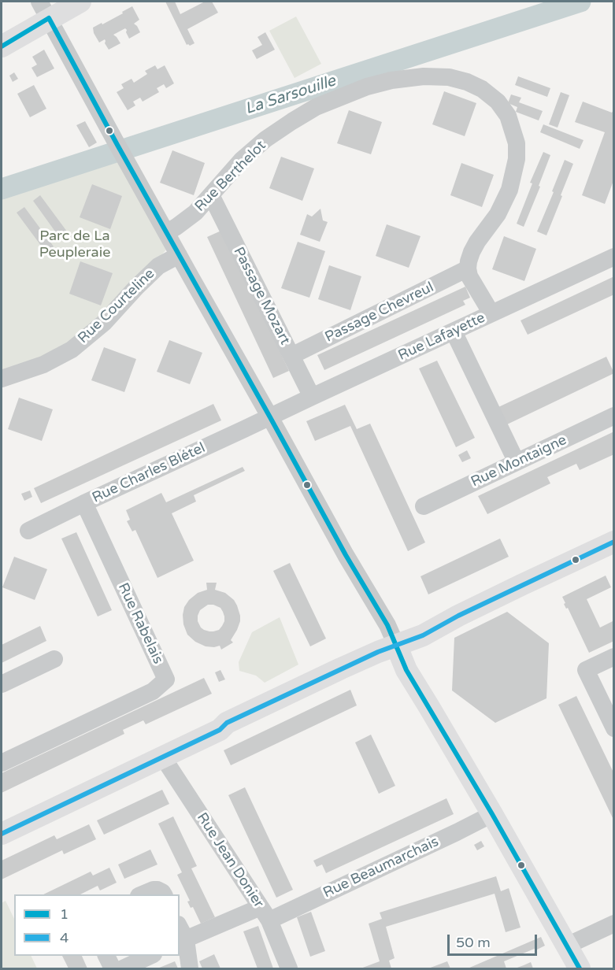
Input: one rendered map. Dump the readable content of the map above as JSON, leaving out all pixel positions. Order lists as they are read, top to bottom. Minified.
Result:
{"streets":{"street":["Rue Berthelot","Passage Mozart","Rue Courteline","Passage Chevreul","Rue Lafayette","Rue Montaigne","Rue Charles Blétel","Rue Rabelais","Rue Jean Donier","Rue Beaumarchais"]},"crossings":[["Rue Berthelot","Passage Mozart"],["Rue Berthelot","Passage Chevreul"],["Passage Mozart","Passage Chevreul"],["Passage Mozart","Rue Lafayette"],["Rue Lafayette","Rue Charles Blétel"],["Rue Charles Blétel","Rue Rabelais"],["Rue Jean Donier","Rue Beaumarchais"]],"water":["La Sarsouille"],"parks":["Parc de La Peupleraie"],"lines":["transit line 1","transit line 4"],"legend":["1","4"],"scale_bar":"50 m"}
